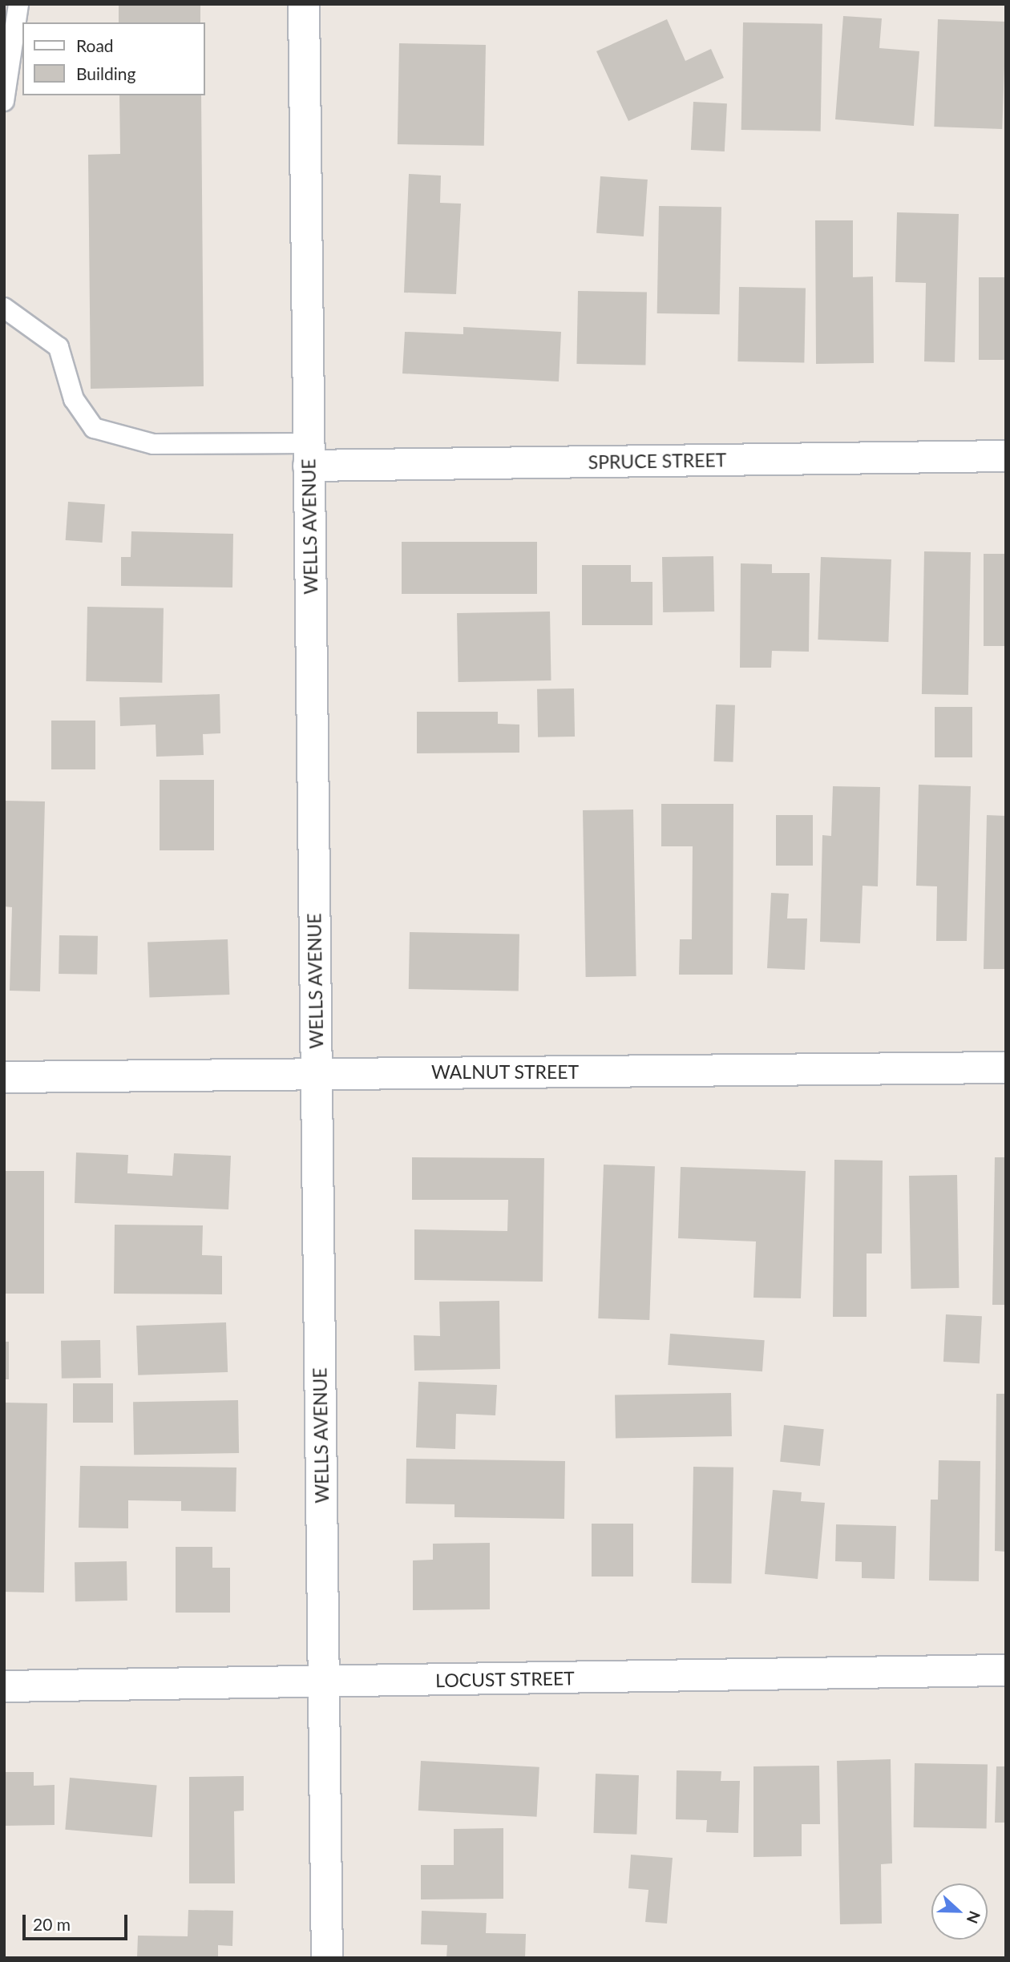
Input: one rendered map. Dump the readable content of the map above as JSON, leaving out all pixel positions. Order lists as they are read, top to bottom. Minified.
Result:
{"streets":{"street":["SPRUCE STREET","WELLS AVENUE","WALNUT STREET","LOCUST STREET"]},"crossings":[["SPRUCE STREET","WELLS AVENUE"],["WELLS AVENUE","WALNUT STREET"],["WELLS AVENUE","LOCUST STREET"]],"legend":["Road","Building"],"scale_bar":"20 m","north":"right"}
